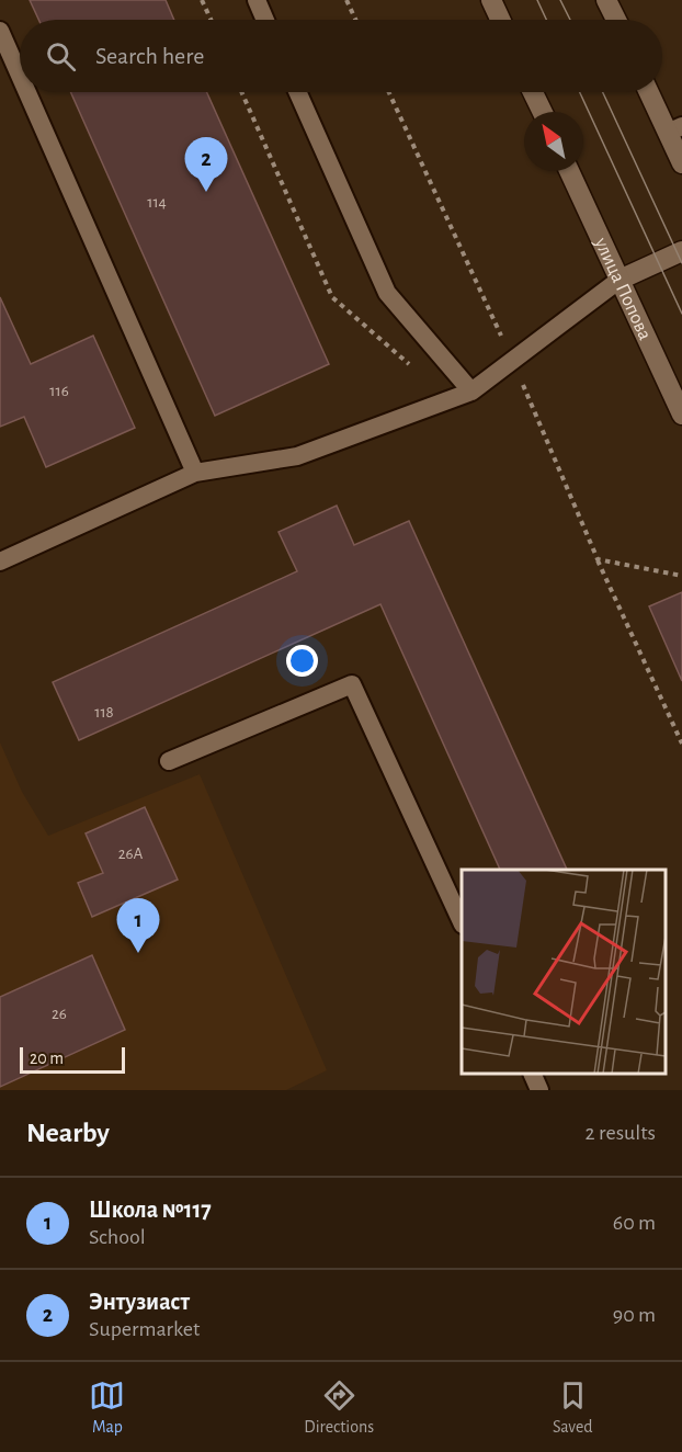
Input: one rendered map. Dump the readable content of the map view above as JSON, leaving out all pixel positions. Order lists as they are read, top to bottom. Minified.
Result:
{"streets":{"main road":["улица Попова"]},"house_numbers":["114","116","118","26А","26"],"scale_bar":"20 m","north":"top left","page":{"search":"Search here","pins":["2","1"],"scale":"20 m","heading":["Nearby","2 results"],"list":[{"mark":"1","name":"Школа №117","note":"School","value":"60 m"},{"mark":"2","name":"Энтузиаст","note":"Supermarket","value":"90 m"}],"nav":["Map","Directions","Saved"]}}
